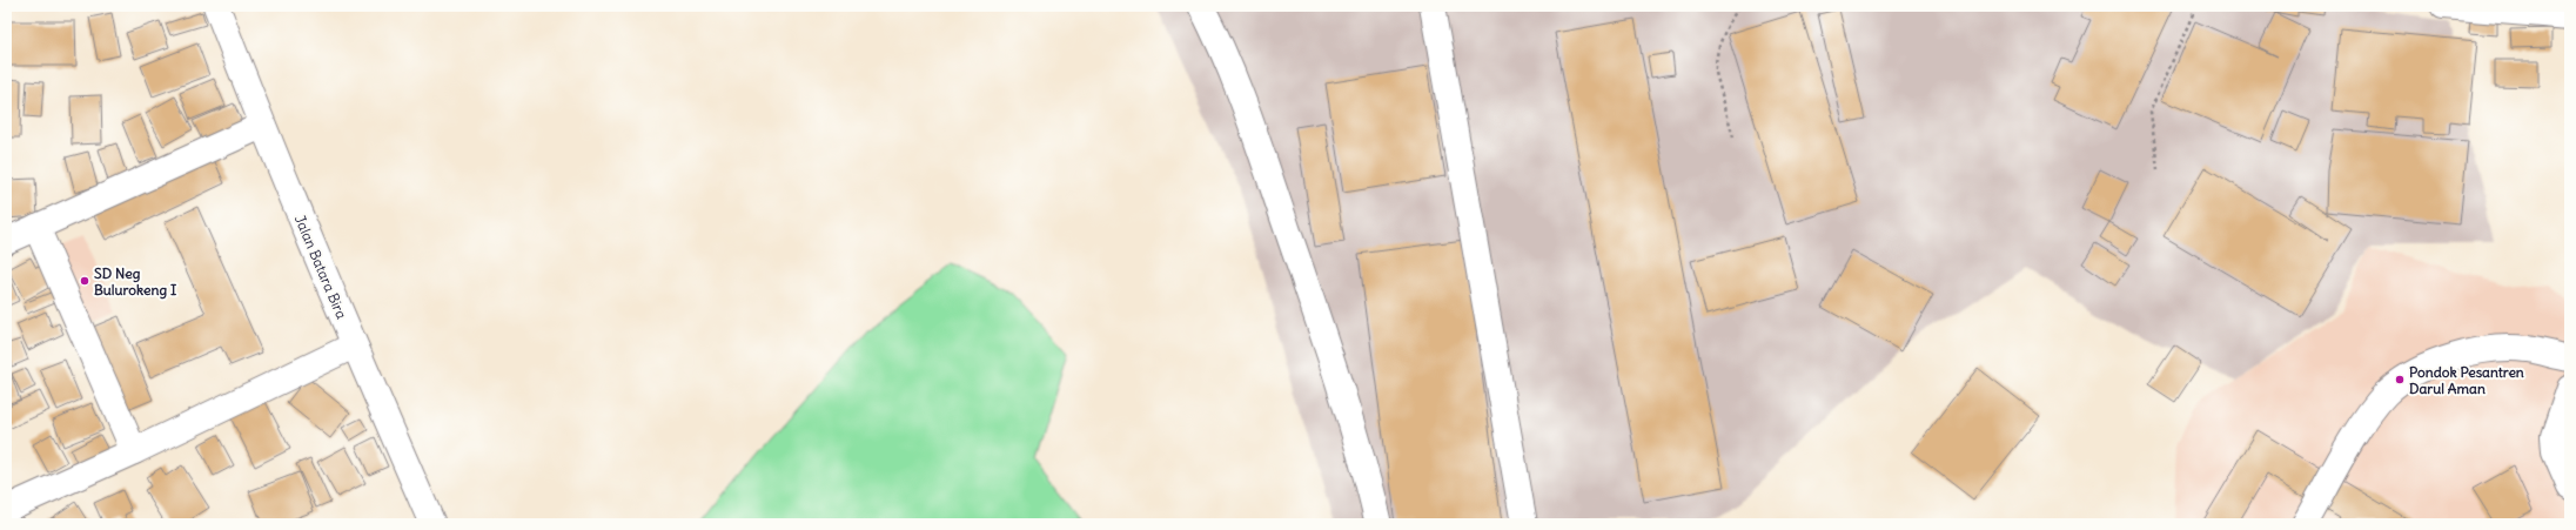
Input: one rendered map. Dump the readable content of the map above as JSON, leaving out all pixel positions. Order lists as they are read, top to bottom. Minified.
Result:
{"streets":{"street":["Jalan Batara Bira"]},"places":["SD Neg Bulurokeng I","Pondok Pesantren Darul Aman"]}
